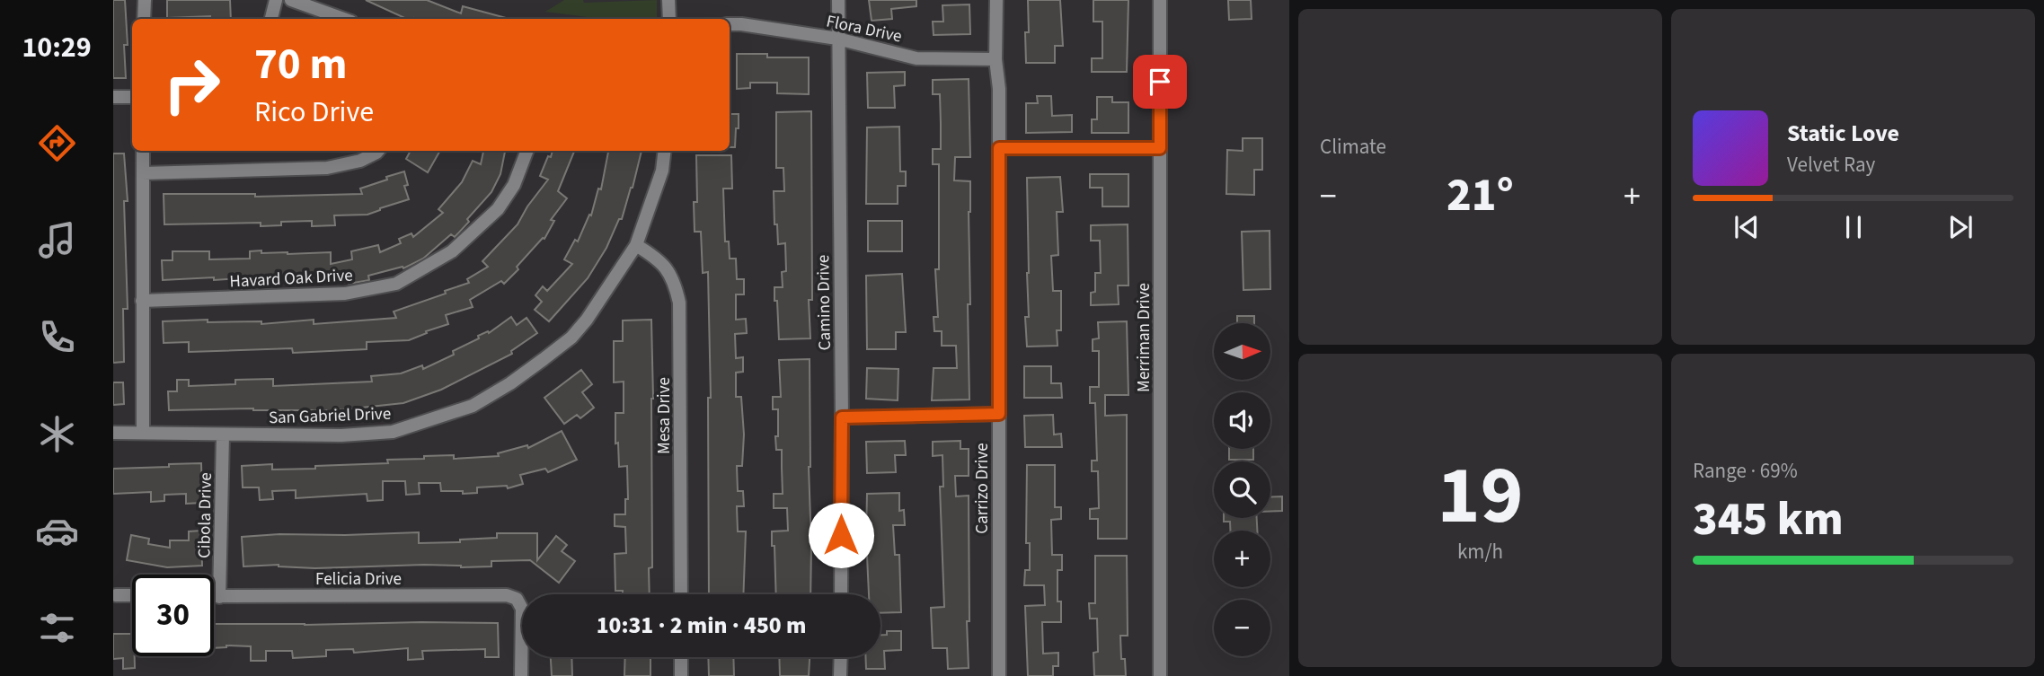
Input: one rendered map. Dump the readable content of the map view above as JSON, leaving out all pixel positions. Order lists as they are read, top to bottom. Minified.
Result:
{"streets":{"street":["Flora Drive","Havard Oak Drive","Camino Drive","Merriman Drive","San Gabriel Drive","Mesa Drive","Carrizo Drive","Cibola Drive","Felicia Drive"]},"crossings":[["Flora Drive","Camino Drive"],["Flora Drive","Carrizo Drive"],["San Gabriel Drive","Mesa Drive"],["San Gabriel Drive","Cibola Drive"],["Cibola Drive","Felicia Drive"]],"north":"right","page":{"tabs":"10:29","tile":["Climate",["19","km/h"],["Range · 69%","345 km"]],"turn":["70 m","Rico Drive"],"song":["Static Love","Velvet Ray"],"heat":["−","21°","+"],"map_buttons":["+","−"],"limit":"30","trip":"10:31 · 2 min · 450 m"}}
